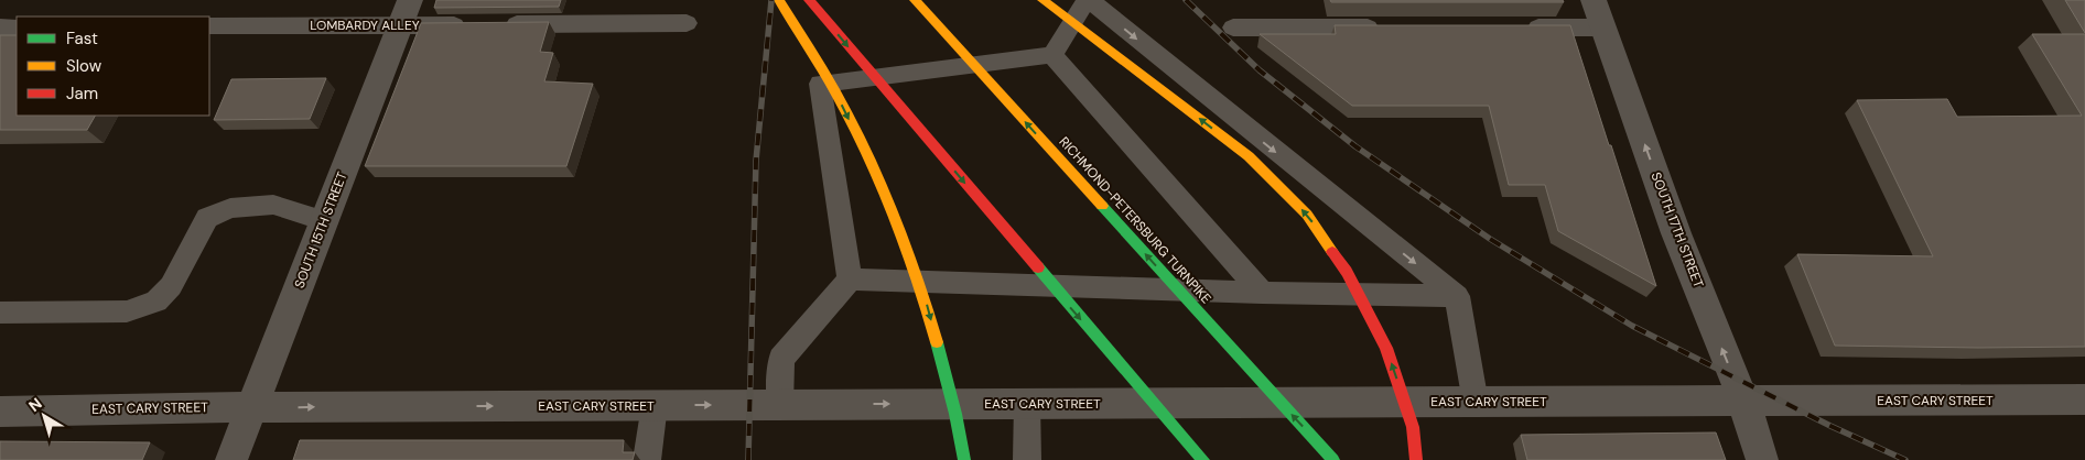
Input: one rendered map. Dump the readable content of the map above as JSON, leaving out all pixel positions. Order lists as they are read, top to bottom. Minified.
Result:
{"streets":{"highway":["RICHMOND-PETERSBURG TURNPIKE"],"street":["SOUTH 15TH STREET","SOUTH 17TH STREET","EAST CARY STREET"],"lane":["LOMBARDY ALLEY"]},"crossings":[["LOMBARDY ALLEY","SOUTH 15TH STREET"],["SOUTH 15TH STREET","EAST CARY STREET"],["SOUTH 17TH STREET","EAST CARY STREET"]],"one_way":["SOUTH 17TH STREET","EAST CARY STREET"],"legend":["Fast","Slow","Jam"],"north":"top left"}
